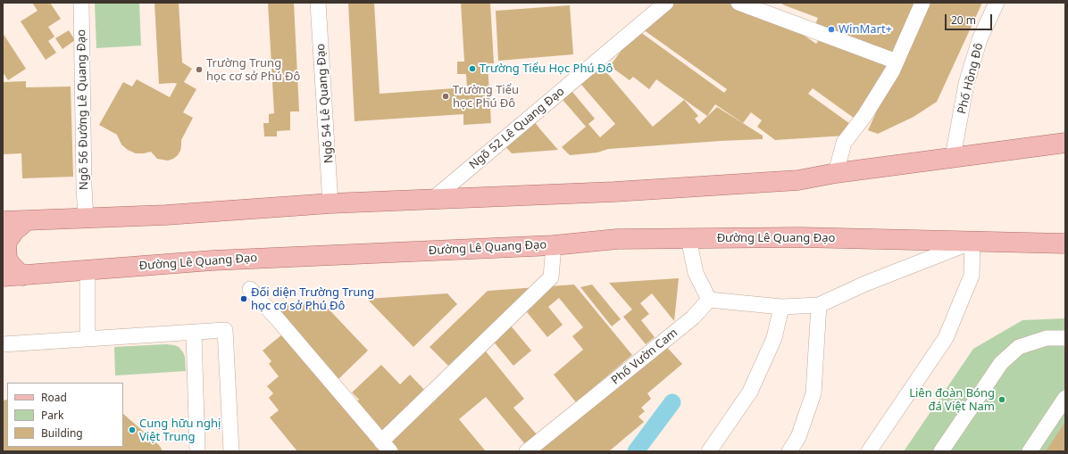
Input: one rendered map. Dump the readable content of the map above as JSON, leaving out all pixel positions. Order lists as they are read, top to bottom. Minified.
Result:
{"streets":{"main road":["Đường Lê Quang Đạo"],"street":["Phố Hồng Đô","Ngõ 54 Lê Quang Đạo","Ngõ 56 Đường Lê Quang Đạo","Ngõ 52 Lê Quang Đạo","Phố Vườn Cam"]},"places":["WinMart+","Trường Tiểu Học Phú Đô","Trường Trung học cơ sở Phú Đô","Trường Tiểu học Phú Đô","Đối diện Trường Trung học cơ sở Phú Đô","Liên đoàn Bóng đá Việt Nam","Cung hữu nghị Việt Trung"],"legend":["Road","Park","Building"],"scale_bar":"20 m"}
